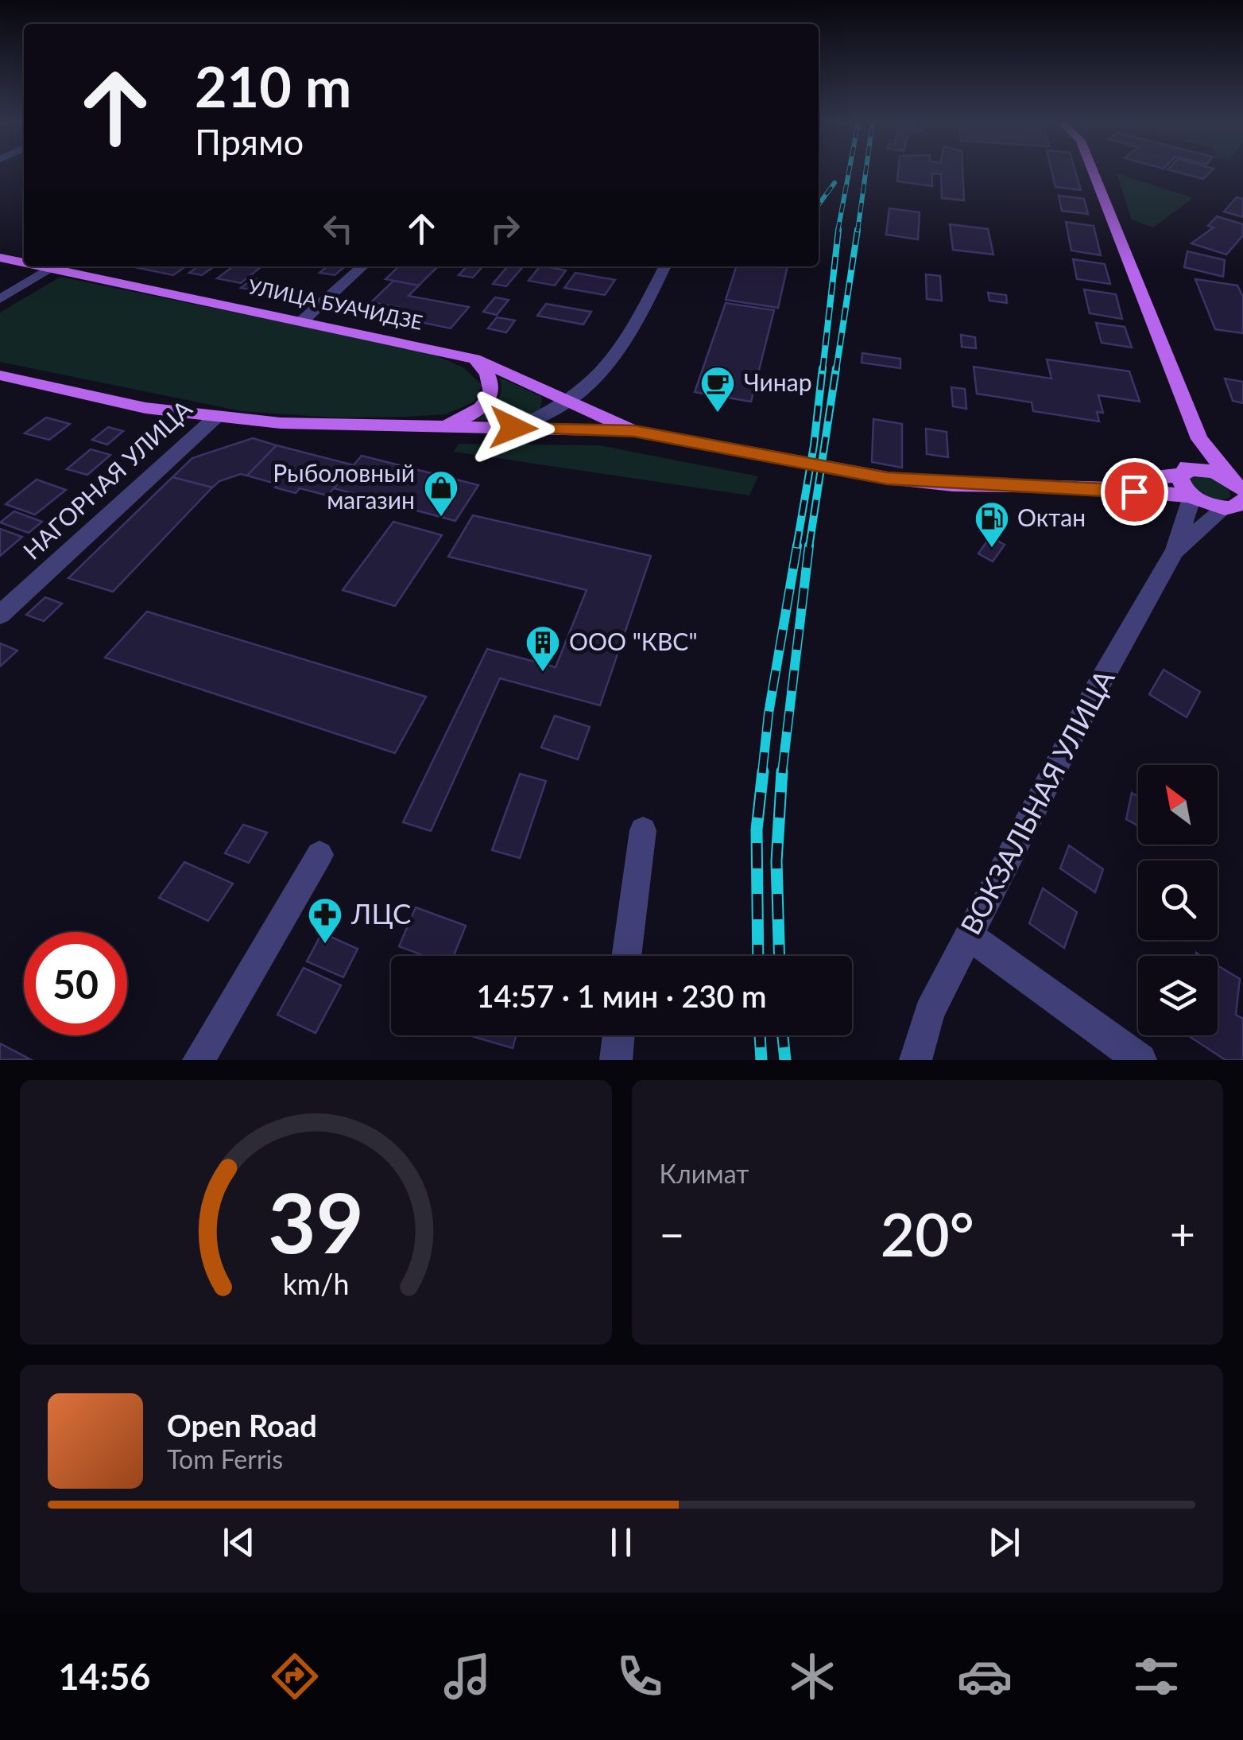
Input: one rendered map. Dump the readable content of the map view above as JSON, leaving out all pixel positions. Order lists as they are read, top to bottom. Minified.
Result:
{"streets":{"main road":["УЛИЦА БУАЧИДЗЕ"],"street":["НАГОРНАЯ УЛИЦА","ВОКЗАЛЬНАЯ УЛИЦА"]},"crossings":[["УЛИЦА БУАЧИДЗЕ","НАГОРНАЯ УЛИЦА"]],"places":{"cafe":["Чинар"],"shop":["Рыболовный магазин"],"fuel station":["Октан"],"building":["ООО \"КВС\""],"pharmacy":["ЛЦС"]},"north":"top left","page":{"turn":["210 m","Прямо"],"limit":"50","trip":"14:57 · 1 мин · 230 m","tile":"Климат","heat":["−","20°","+"],"song":["Open Road","Tom Ferris"],"tabs":"14:56","gauge":["39","km/h"]}}
